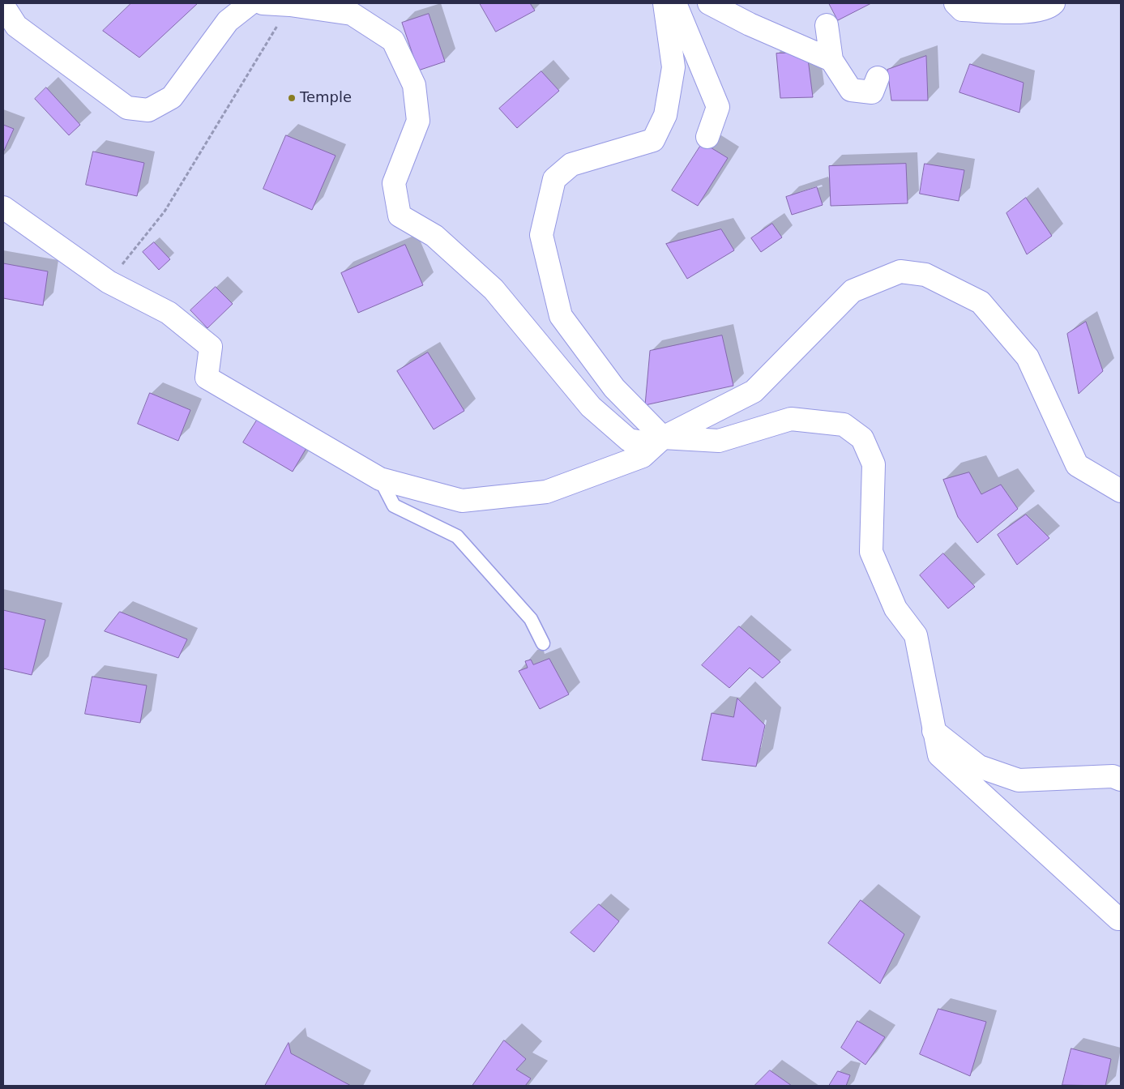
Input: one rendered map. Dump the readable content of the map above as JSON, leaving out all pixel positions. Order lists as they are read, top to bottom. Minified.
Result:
{"places":["Temple"]}
